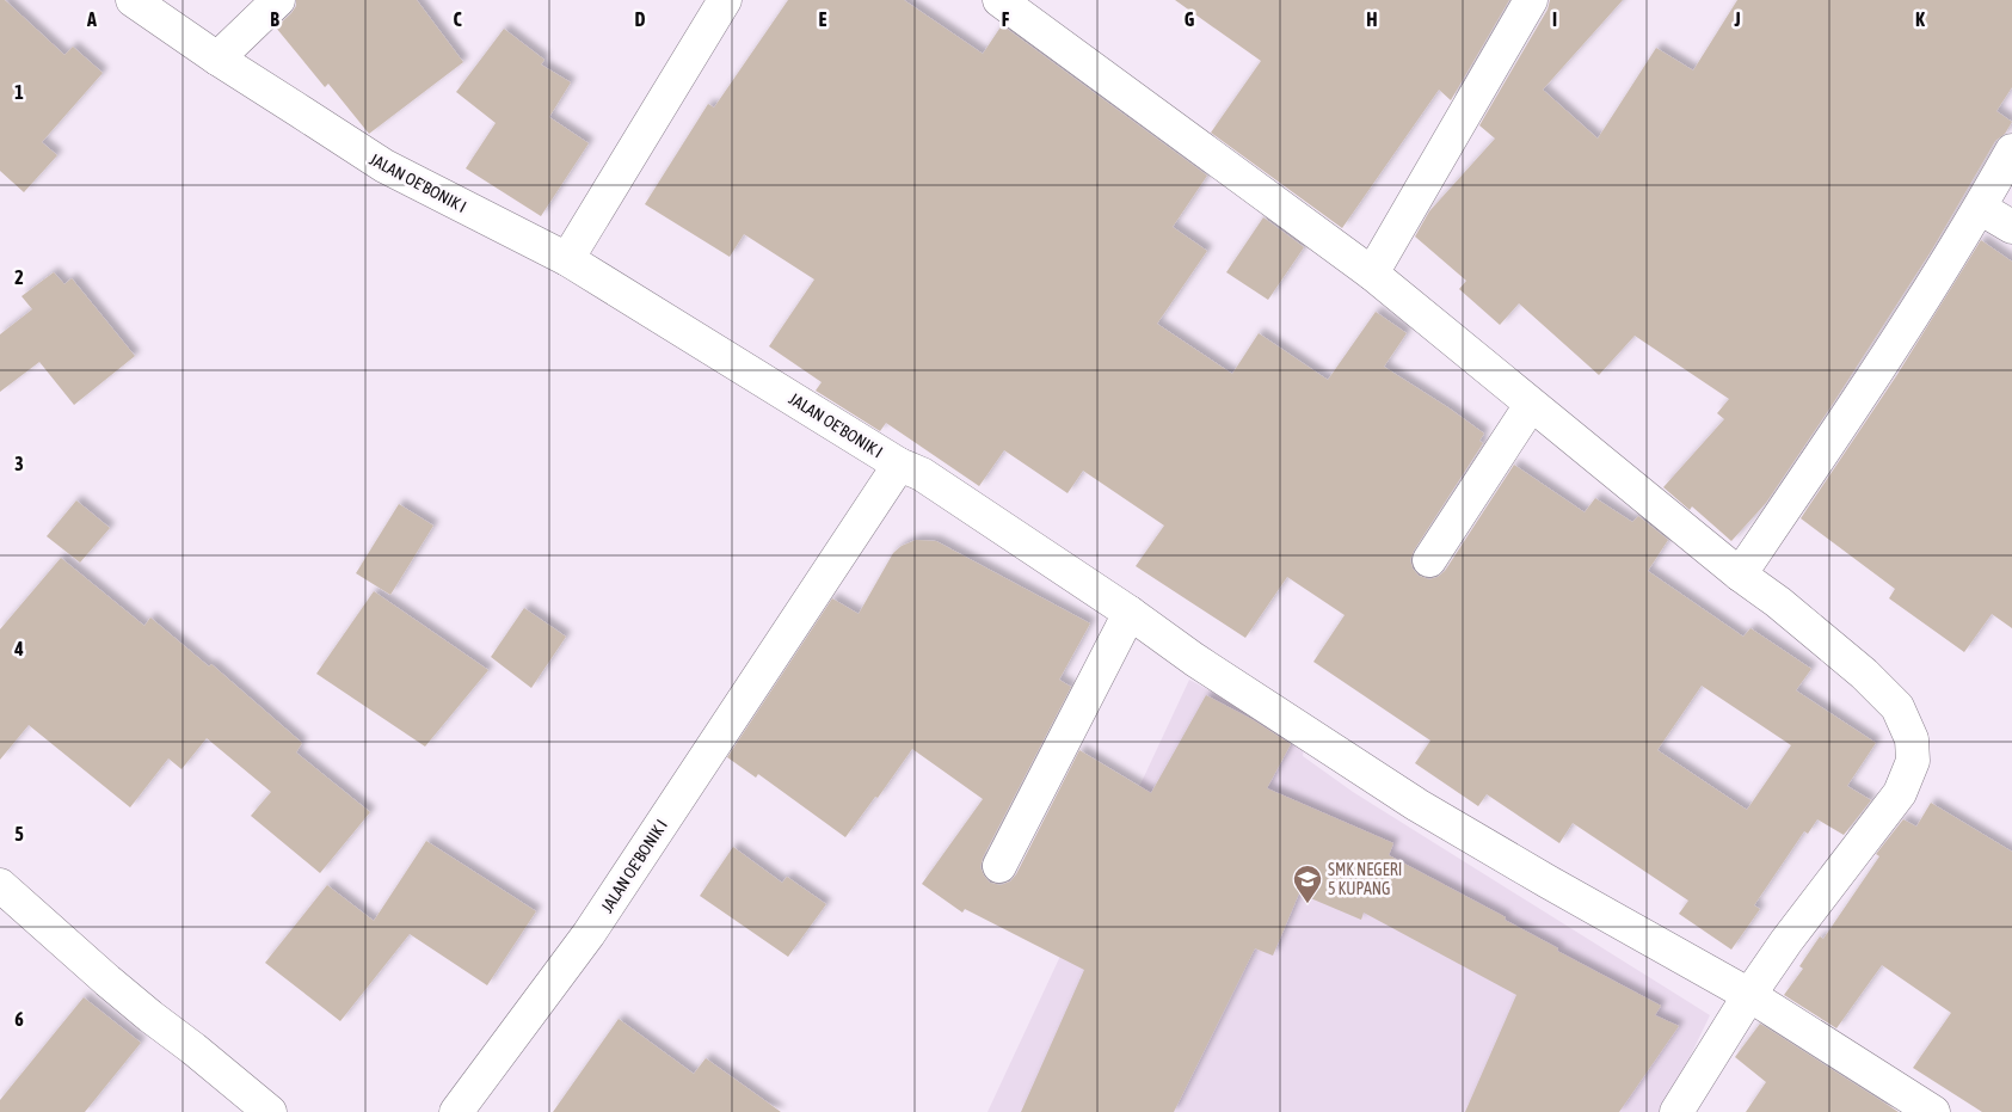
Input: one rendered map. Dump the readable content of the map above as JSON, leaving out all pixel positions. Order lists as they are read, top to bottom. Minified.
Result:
{"streets":{"street":["JALAN OE'BONIK I"]},"places":{"school or university":["SMK NEGERI 5 KUPANG"]},"grid":{"columns":["A","B","C","D","E","F","G","H","I","J","K"],"rows":["1","2","3","4","5","6"]}}
